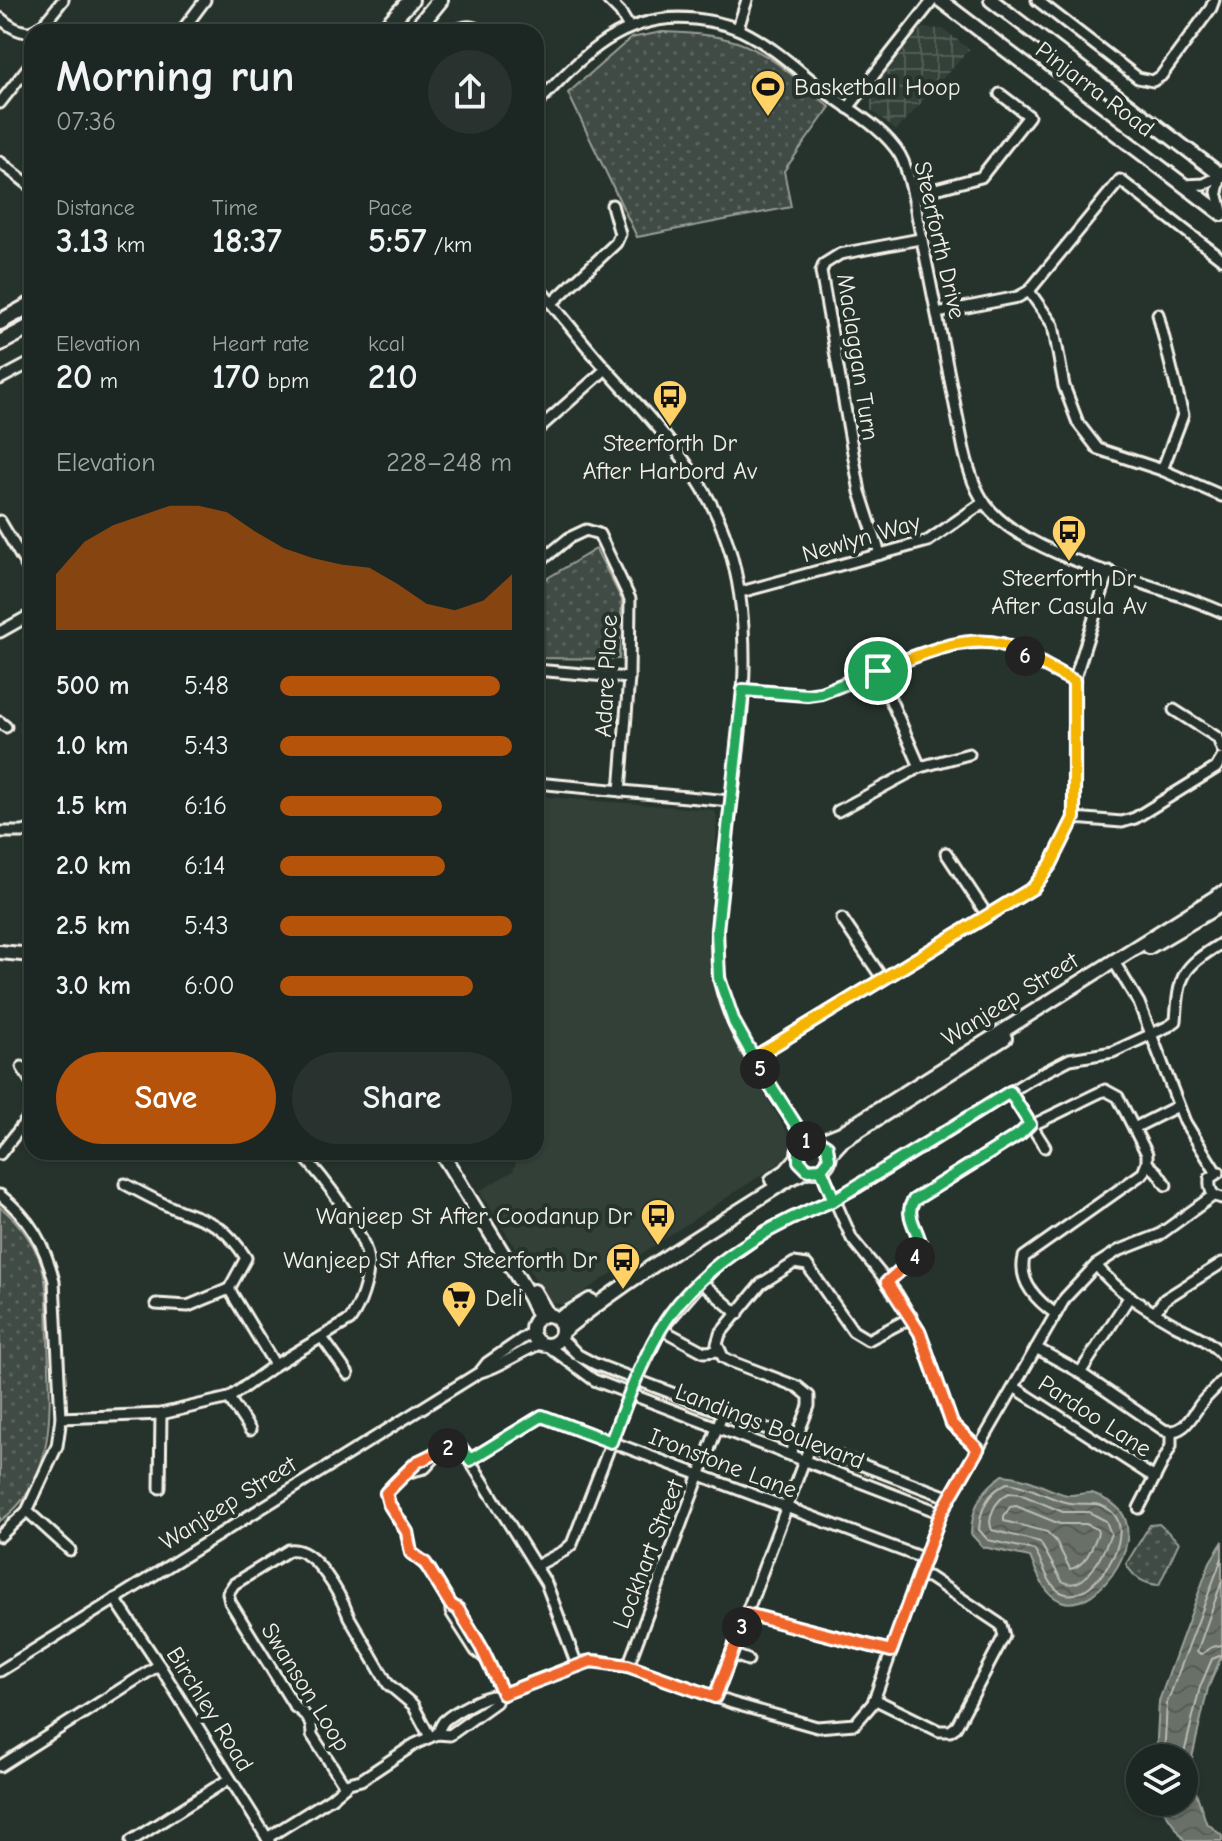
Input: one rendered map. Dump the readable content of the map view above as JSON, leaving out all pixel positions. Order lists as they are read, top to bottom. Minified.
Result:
{"streets":{"main road":["Pinjarra Road","Wanjeep Street"],"street":["Steerforth Drive","Maclaggan Turn","Newlyn Way","Adare Place","Pardoo Lane","Landings Boulevard","Ironstone Lane","Lockhart Street","Swanson Loop","Birchley Road"]},"crossings":[["Steerforth Drive","Maclaggan Turn"],["Steerforth Drive","Newlyn Way"],["Maclaggan Turn","Newlyn Way"],["Wanjeep Street","Landings Boulevard"],["Wanjeep Street","Birchley Road"],["Landings Boulevard","Lockhart Street"],["Ironstone Lane","Lockhart Street"]],"places":{"sports":["Basketball Hoop"],"bus stop":["Steerforth Dr After Harbord Av","Steerforth Dr After Casula Av","Wanjeep St After Coodanup Dr","Wanjeep St After Steerforth Dr"],"supermarket":["Deli"]},"page":{"heading":["Morning run","07:36"],"stats":[["Distance","3.13 km"],["Time","18:37"],["Pace","5:57 /km"],["Elevation","20 m"],["Heart rate","170 bpm"],["kcal","210"]],"chart":["Elevation","228–248 m"],"pins":["6","5","1","4","2","3"],"list":[{"name":"500 m","note":"5:48"},{"name":"1.0 km","note":"5:43"},{"name":"1.5 km","note":"6:16"},{"name":"2.0 km","note":"6:14"},{"name":"2.5 km","note":"5:43"},{"name":"3.0 km","note":"6:00"}],"buttons":["Save","Share"]}}
